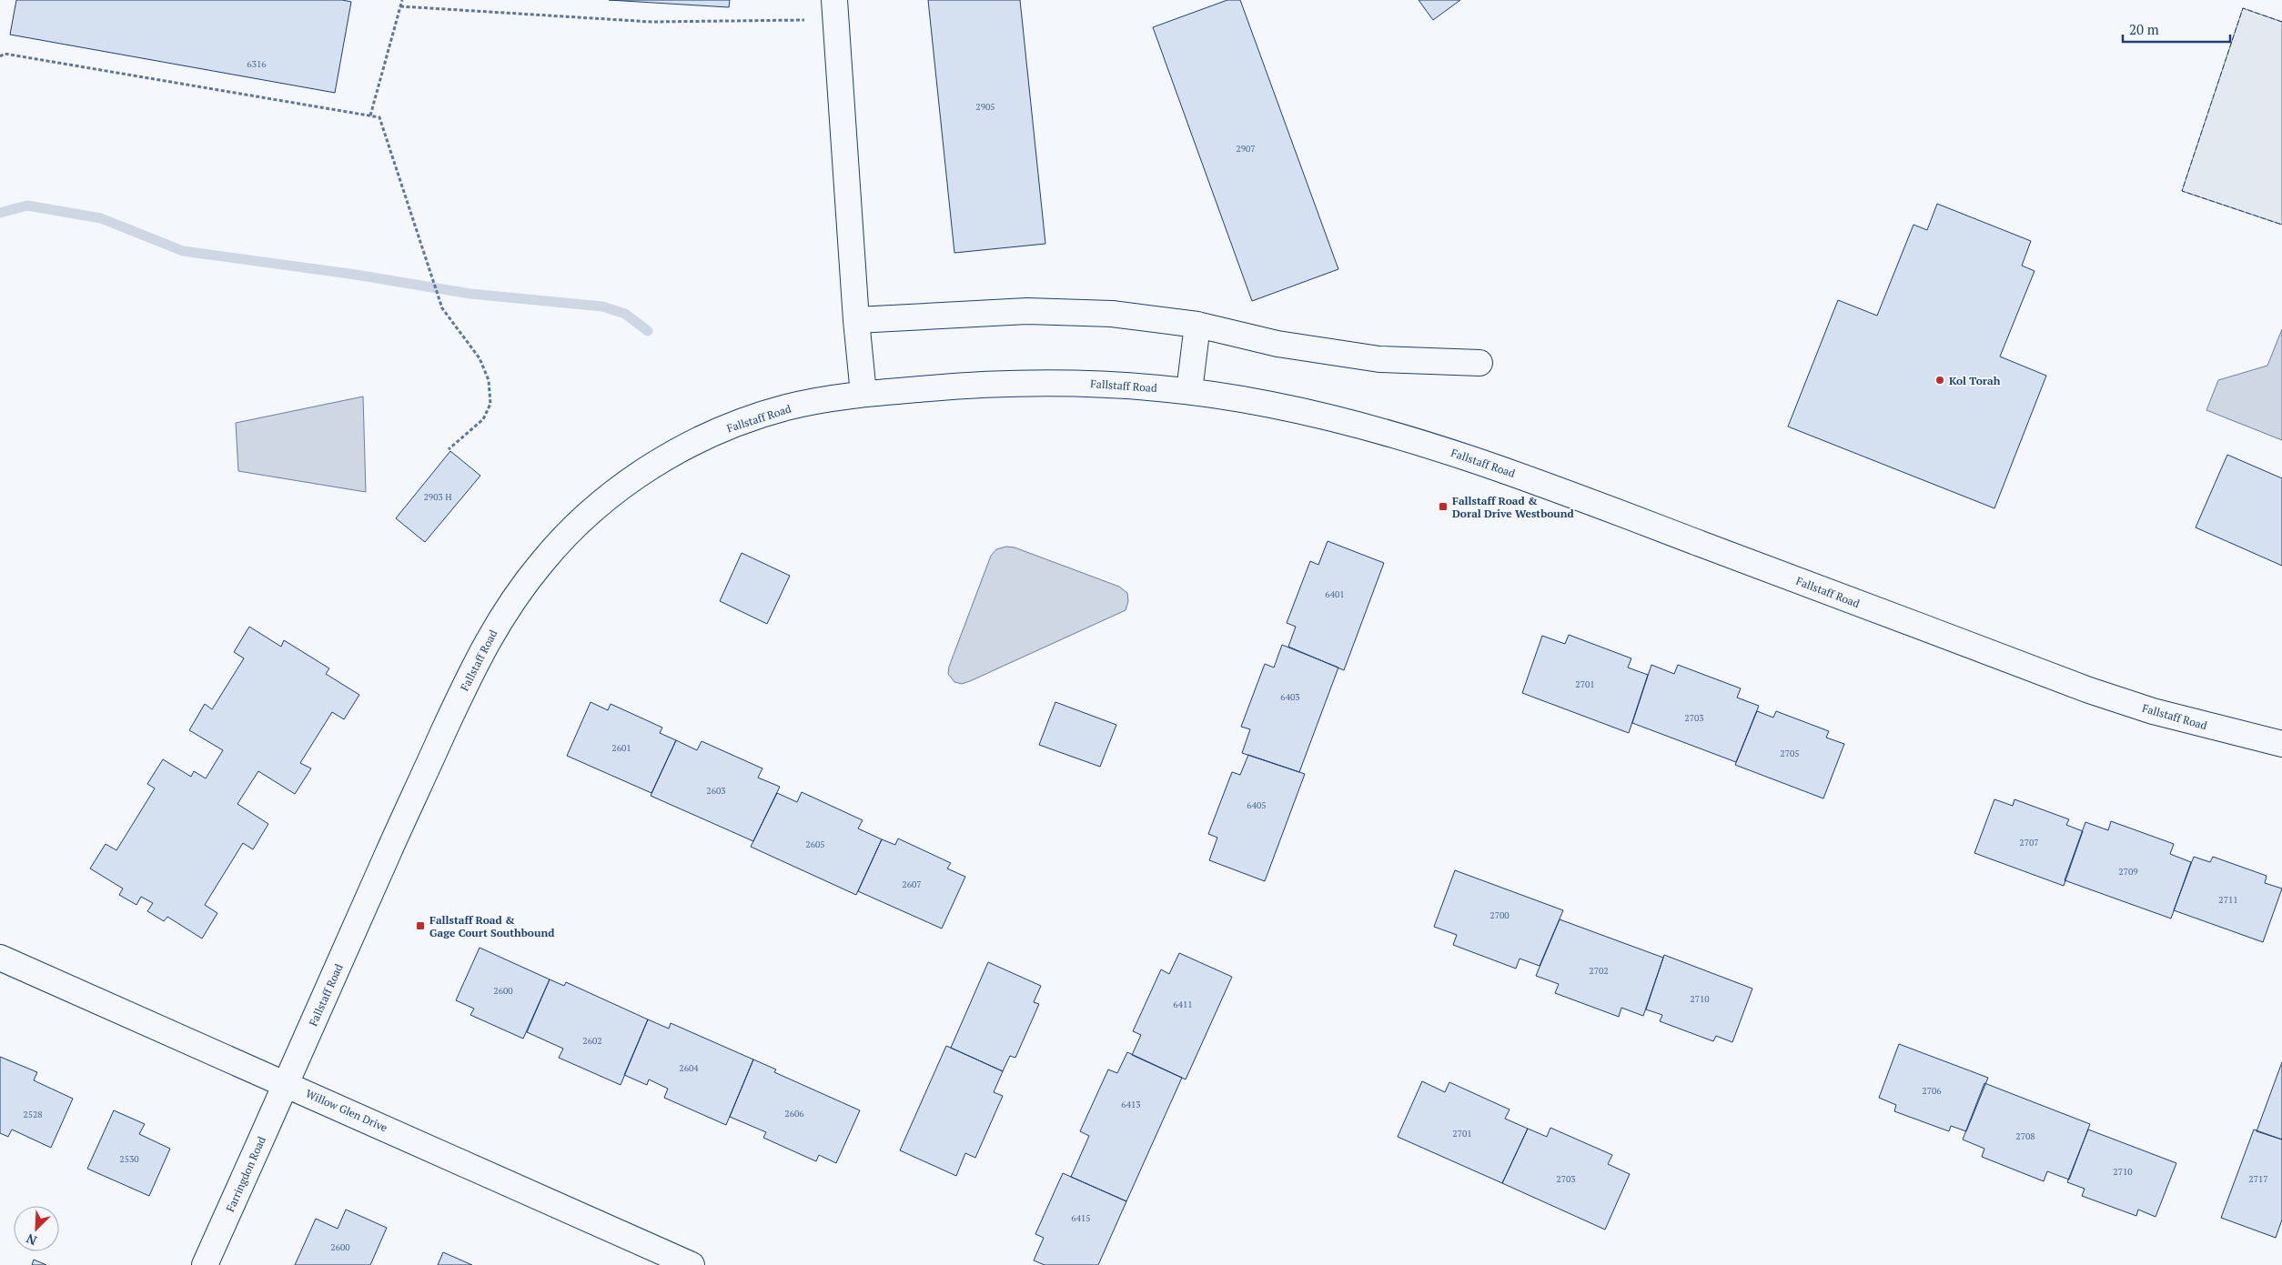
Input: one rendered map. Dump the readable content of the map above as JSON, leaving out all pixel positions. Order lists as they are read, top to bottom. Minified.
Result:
{"streets":{"street":["Fallstaff Road","Willow Glen Drive","Farringdon Road"]},"crossings":[["Fallstaff Road","Willow Glen Drive"],["Fallstaff Road","Farringdon Road"],["Willow Glen Drive","Farringdon Road"]],"places":{"other":["Kol Torah"],"transit":["Fallstaff Road & Doral Drive Westbound","Fallstaff Road & Gage Court Southbound"]},"house_numbers":["6316","2905","2907","2903 H","6401","2701","6403","2703","2601","2705","2603","6405","2707","2605","2709","2607","2711","2700","2702","2600","2710","6411","2602","2604","2706","6413","2606","2528","2701","2708","2530","2710","2703","2717","6415","2600"],"scale_bar":"20 m","north":"bottom left"}
